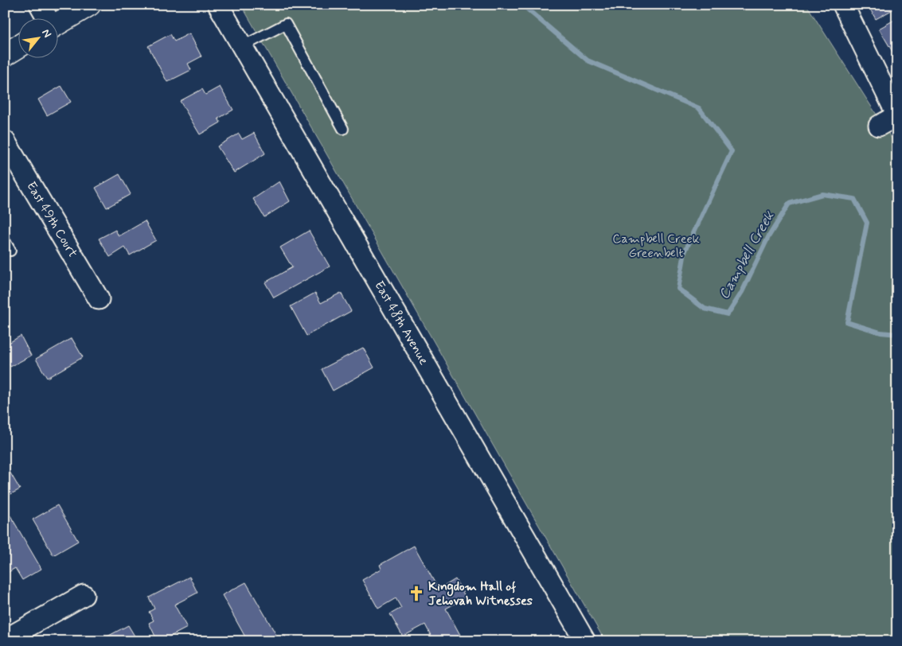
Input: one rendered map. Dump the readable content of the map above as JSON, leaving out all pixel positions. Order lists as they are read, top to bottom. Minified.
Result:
{"streets":{"street":["East 49th Court","East 48th Avenue"]},"water":["Campbell Creek"],"parks":["Campbell Creek Greenbelt"],"places":{"church":["Kingdom Hall of Jehovah Witnesses"]},"north":"top right"}
